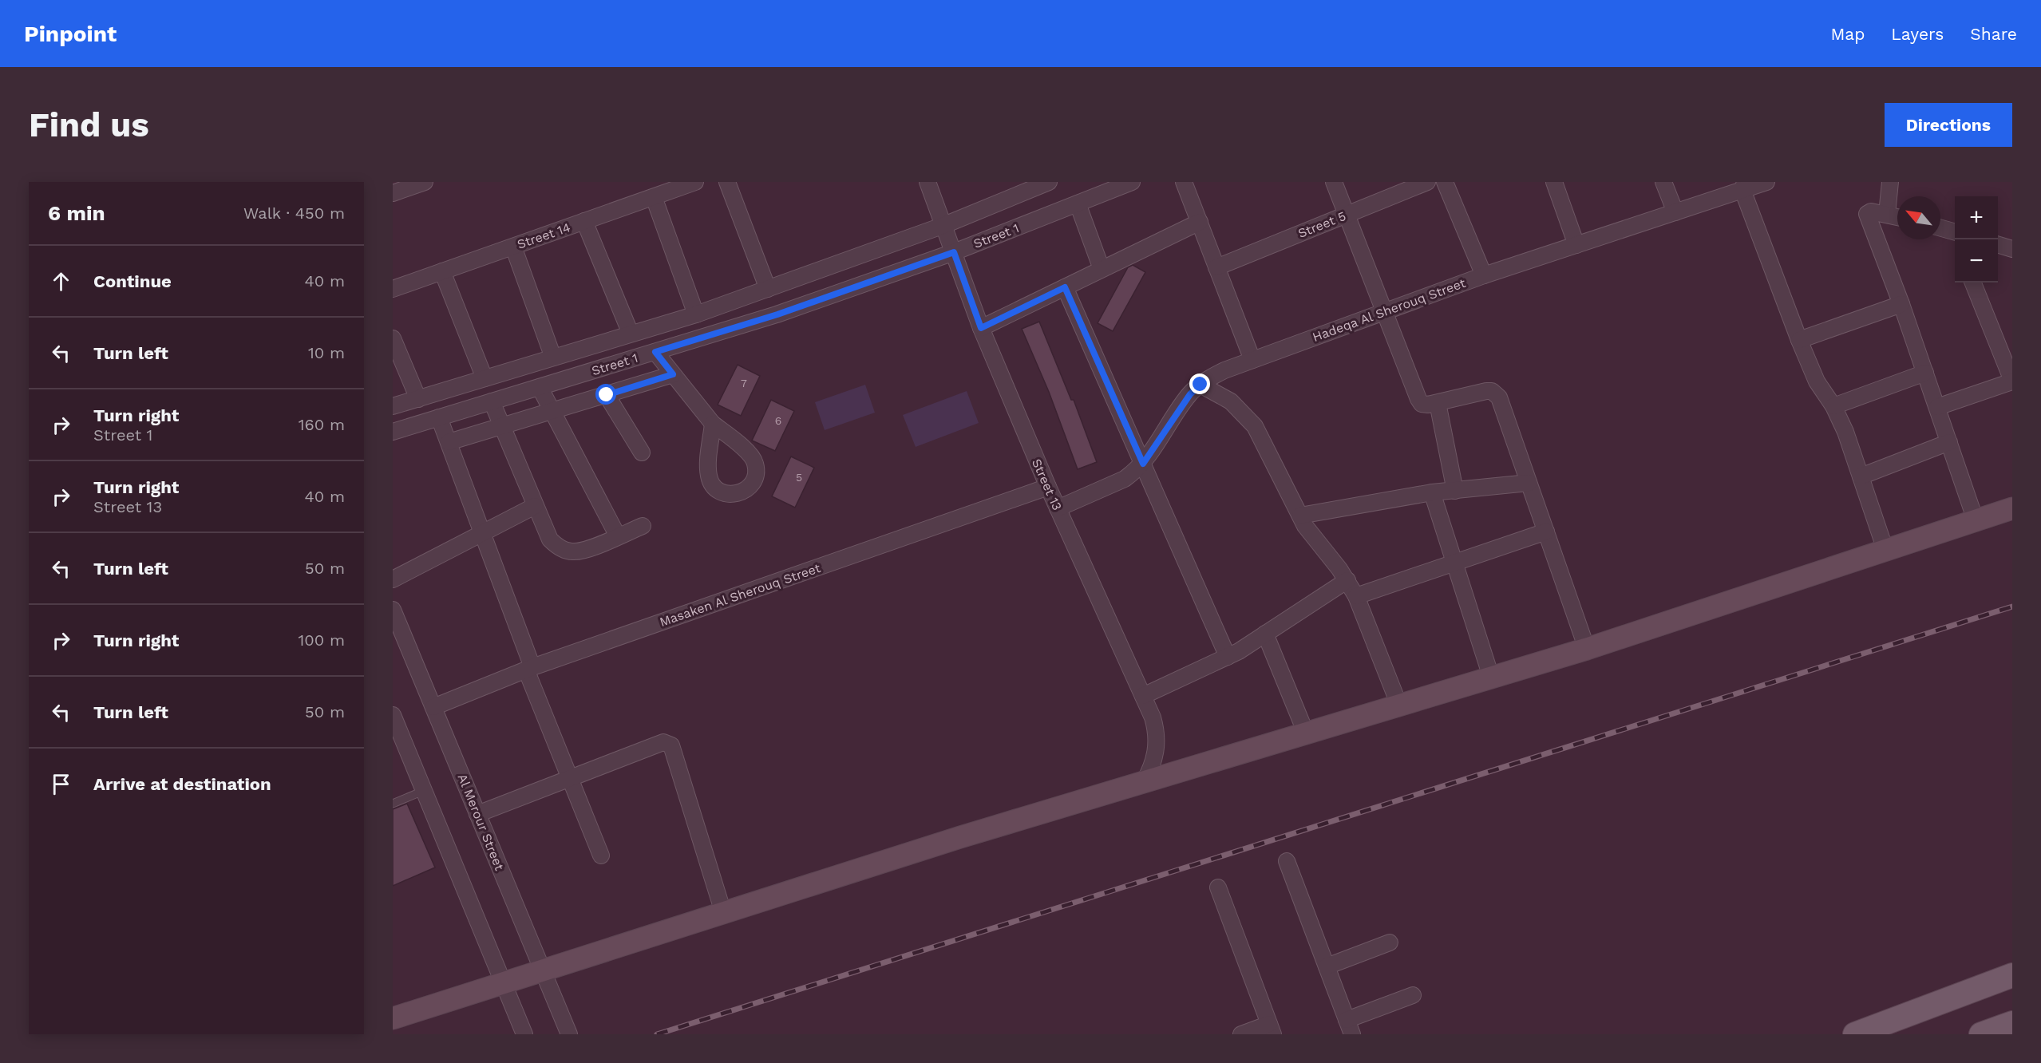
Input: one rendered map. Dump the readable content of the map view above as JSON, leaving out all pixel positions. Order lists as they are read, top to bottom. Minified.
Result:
{"streets":{"street":["Street 5","Street 14","Street 1","Hadeqa Al Sherouq Street","Street 13","Masaken Al Sherouq Street","Al Merour Street"]},"crossings":[["Street 1","Street 13"],["Hadeqa Al Sherouq Street","Street 13"],["Street 13","Masaken Al Sherouq Street"],["Masaken Al Sherouq Street","Al Merour Street"]],"house_numbers":["7","6","5"],"north":"top left","page":{"header":"Pinpoint","nav":["Map","Layers","Share"],"buttons":"Directions","title":"Find us","heading":["6 min","Walk · 450 m"],"map_buttons":["+","−"],"list":[["Continue","40 m"],["Turn left","10 m"],["Turn right","Street 1","160 m"],["Turn right","Street 13","40 m"],["Turn left","50 m"],["Turn right","100 m"],["Turn left","50 m"],"Arrive at destination"]}}
